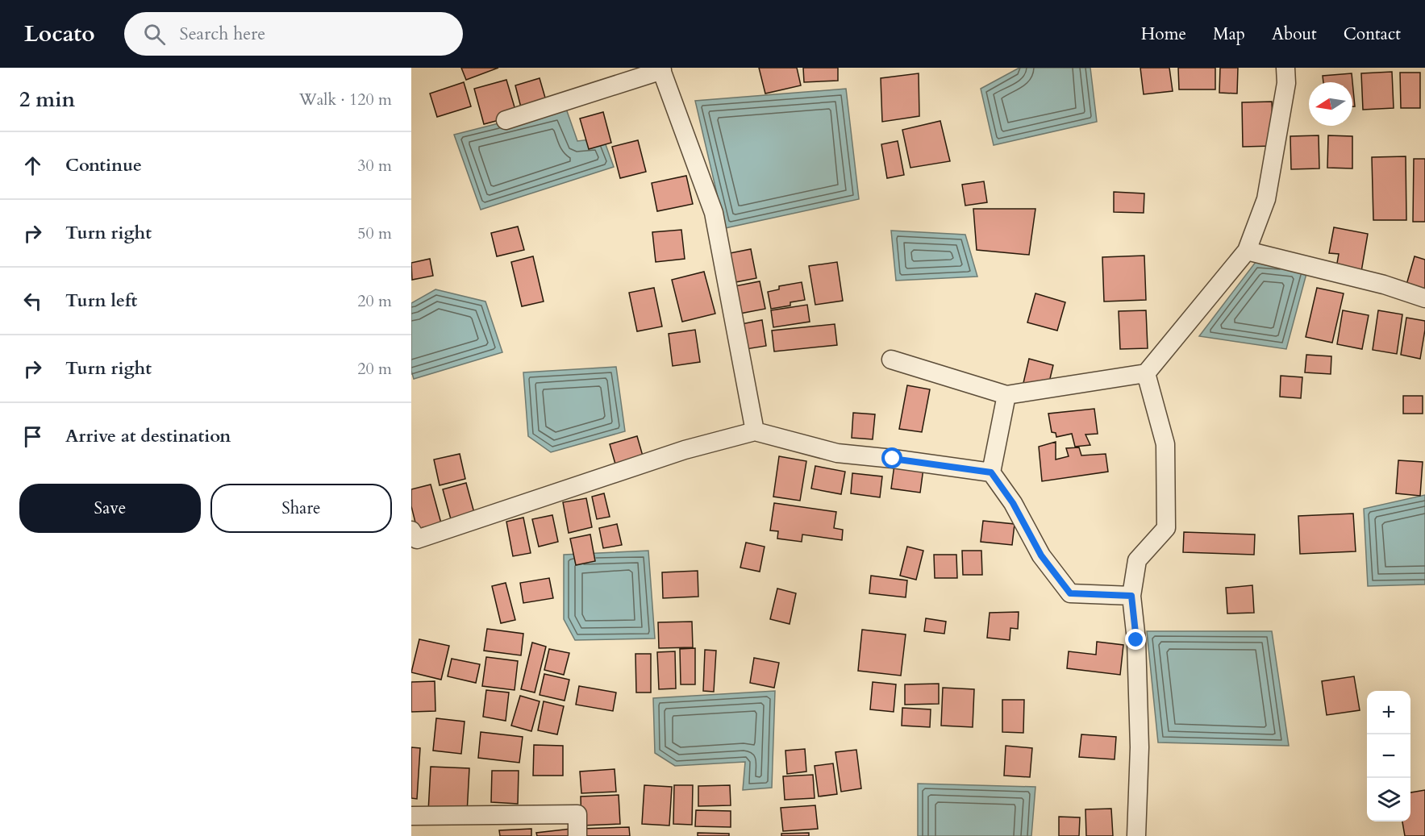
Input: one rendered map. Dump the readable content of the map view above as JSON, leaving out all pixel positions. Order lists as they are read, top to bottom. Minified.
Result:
{"north":"left","page":{"header":"Locato","search":"Search here","nav":["Home","Map","About","Contact"],"heading":["2 min","Walk · 120 m"],"list":[["Continue","30 m"],["Turn right","50 m"],["Turn left","20 m"],["Turn right","20 m"],"Arrive at destination"],"buttons":["Save","Share"],"map_buttons":["+","−"]}}
